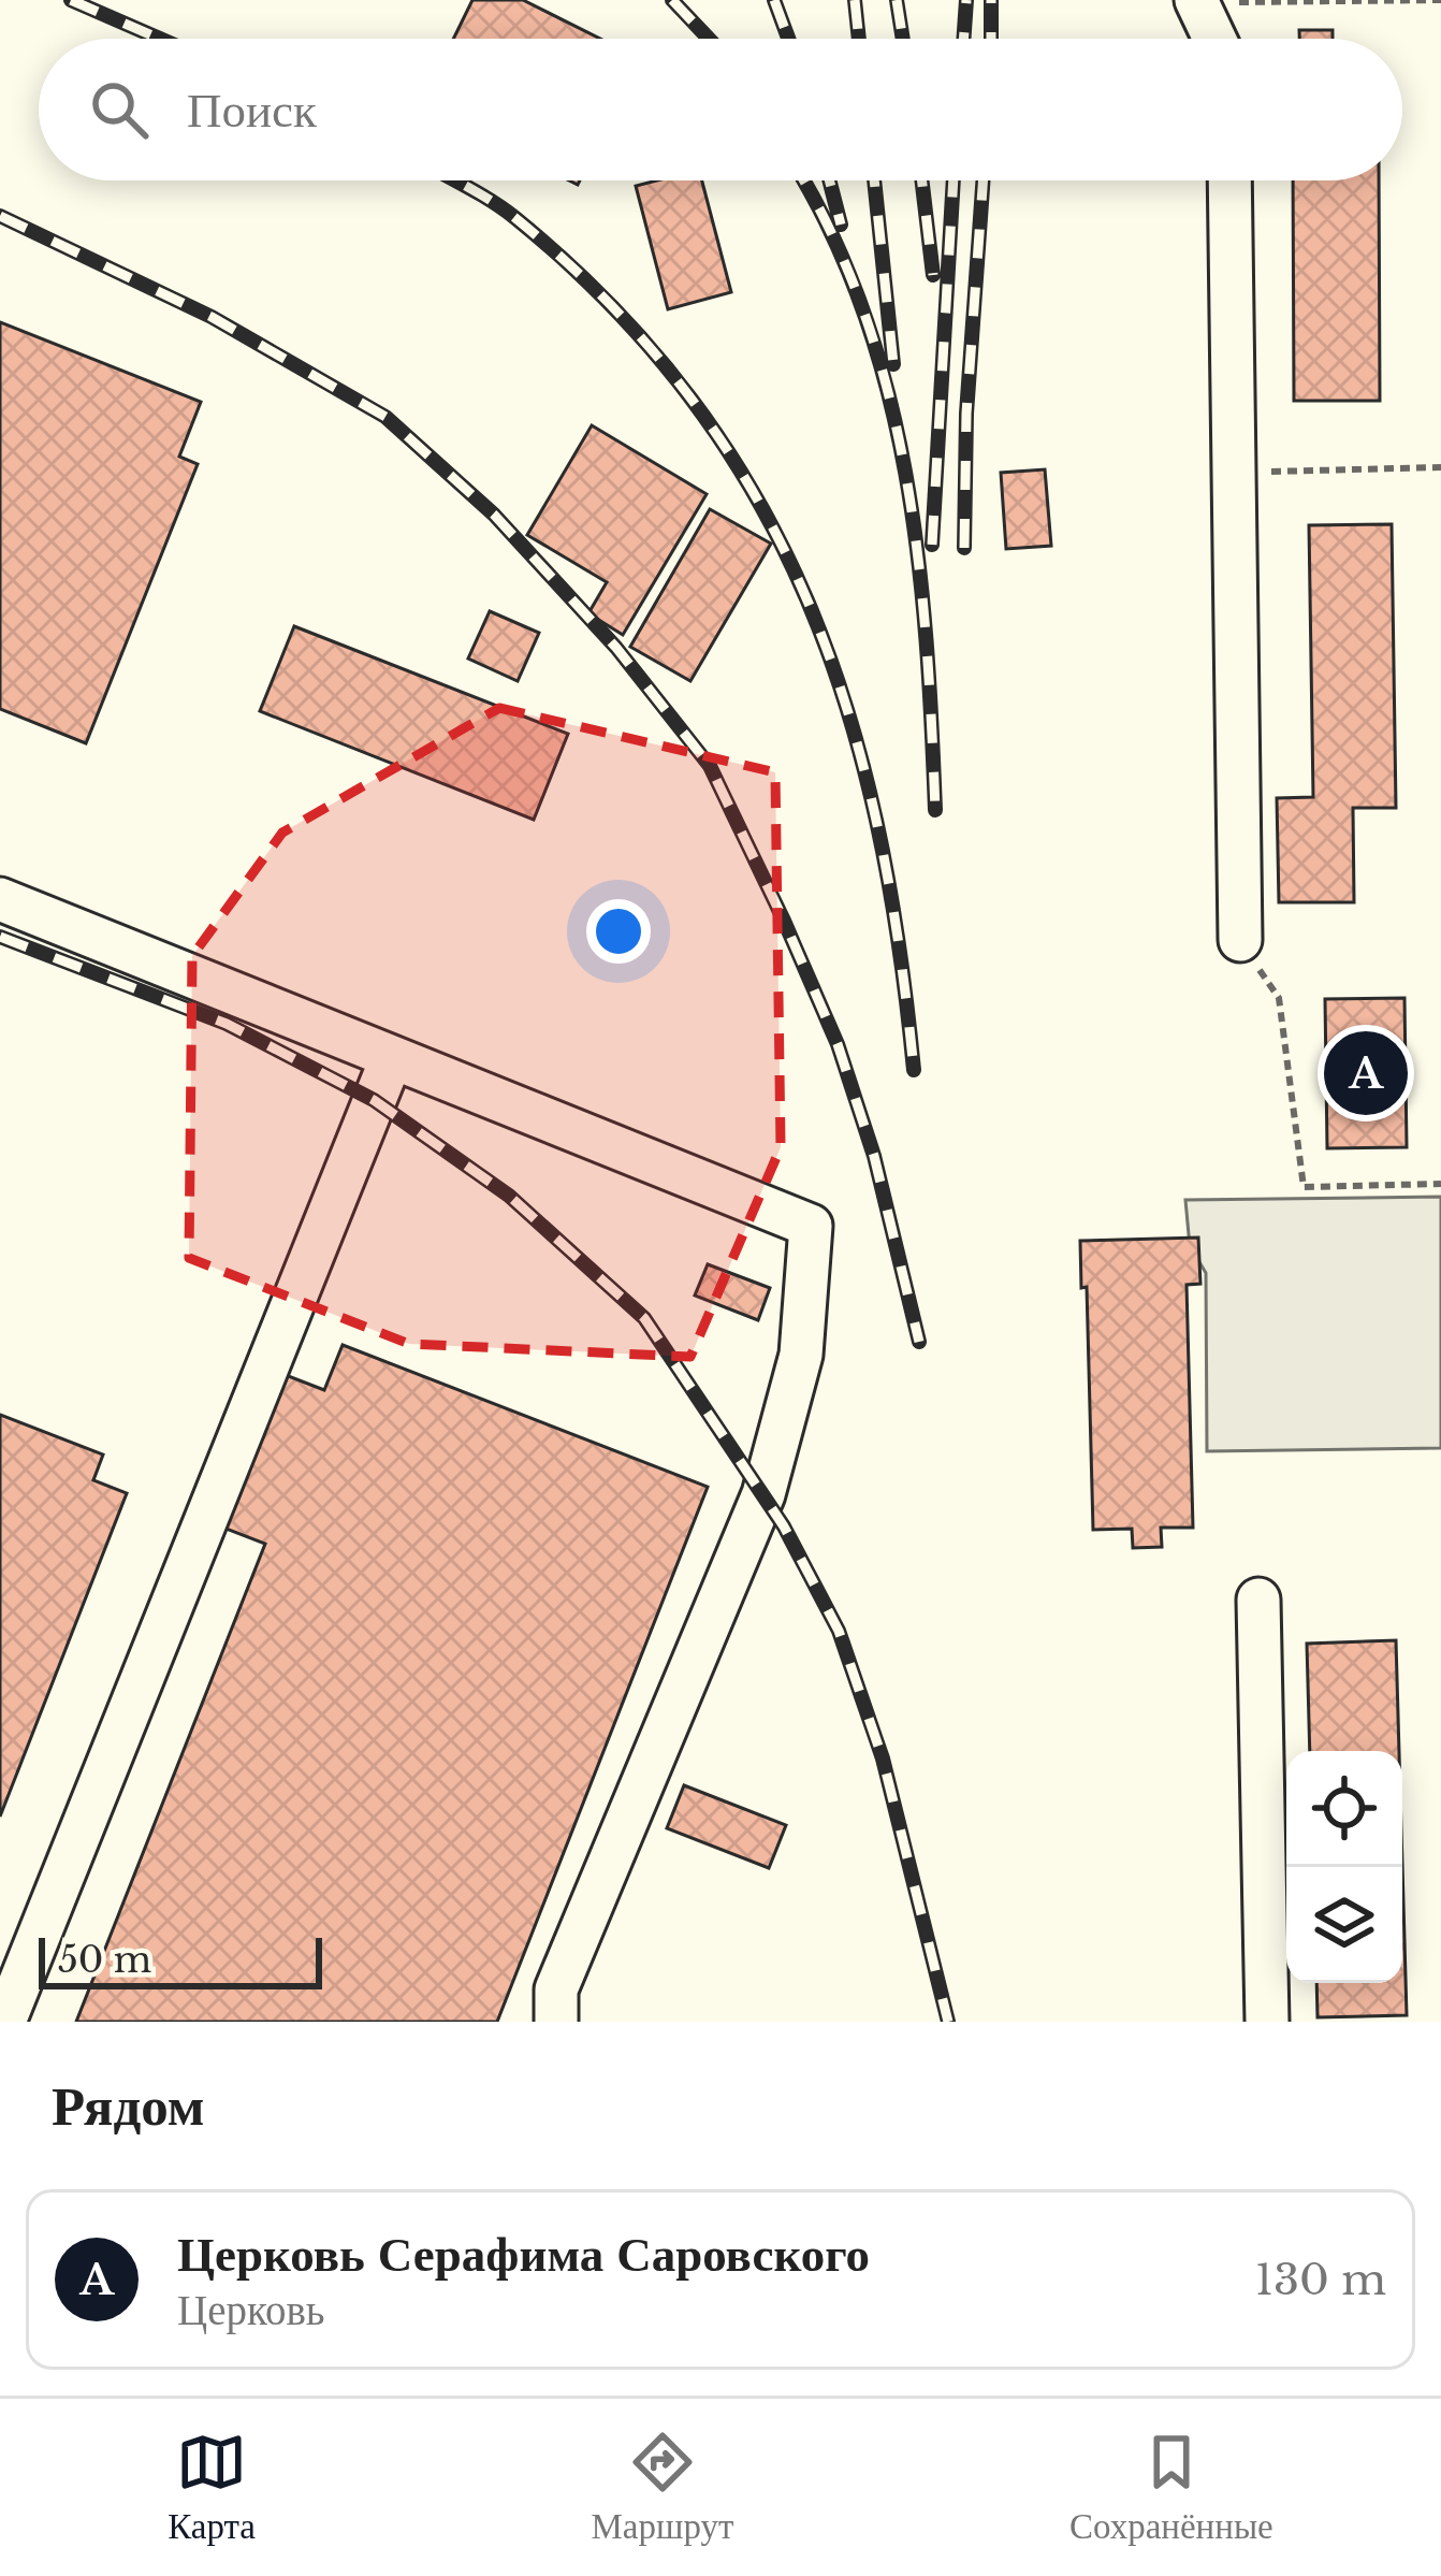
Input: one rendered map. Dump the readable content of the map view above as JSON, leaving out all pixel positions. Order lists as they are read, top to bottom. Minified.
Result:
{"scale_bar":"50 m","page":{"search":"Поиск","pins":"A","scale":"50 m","heading":"Рядом","list":[{"mark":"A","name":"Церковь Серафима Саровского","note":"Церковь","value":"130 m"}],"nav":["Карта","Маршрут","Сохранённые"]}}
